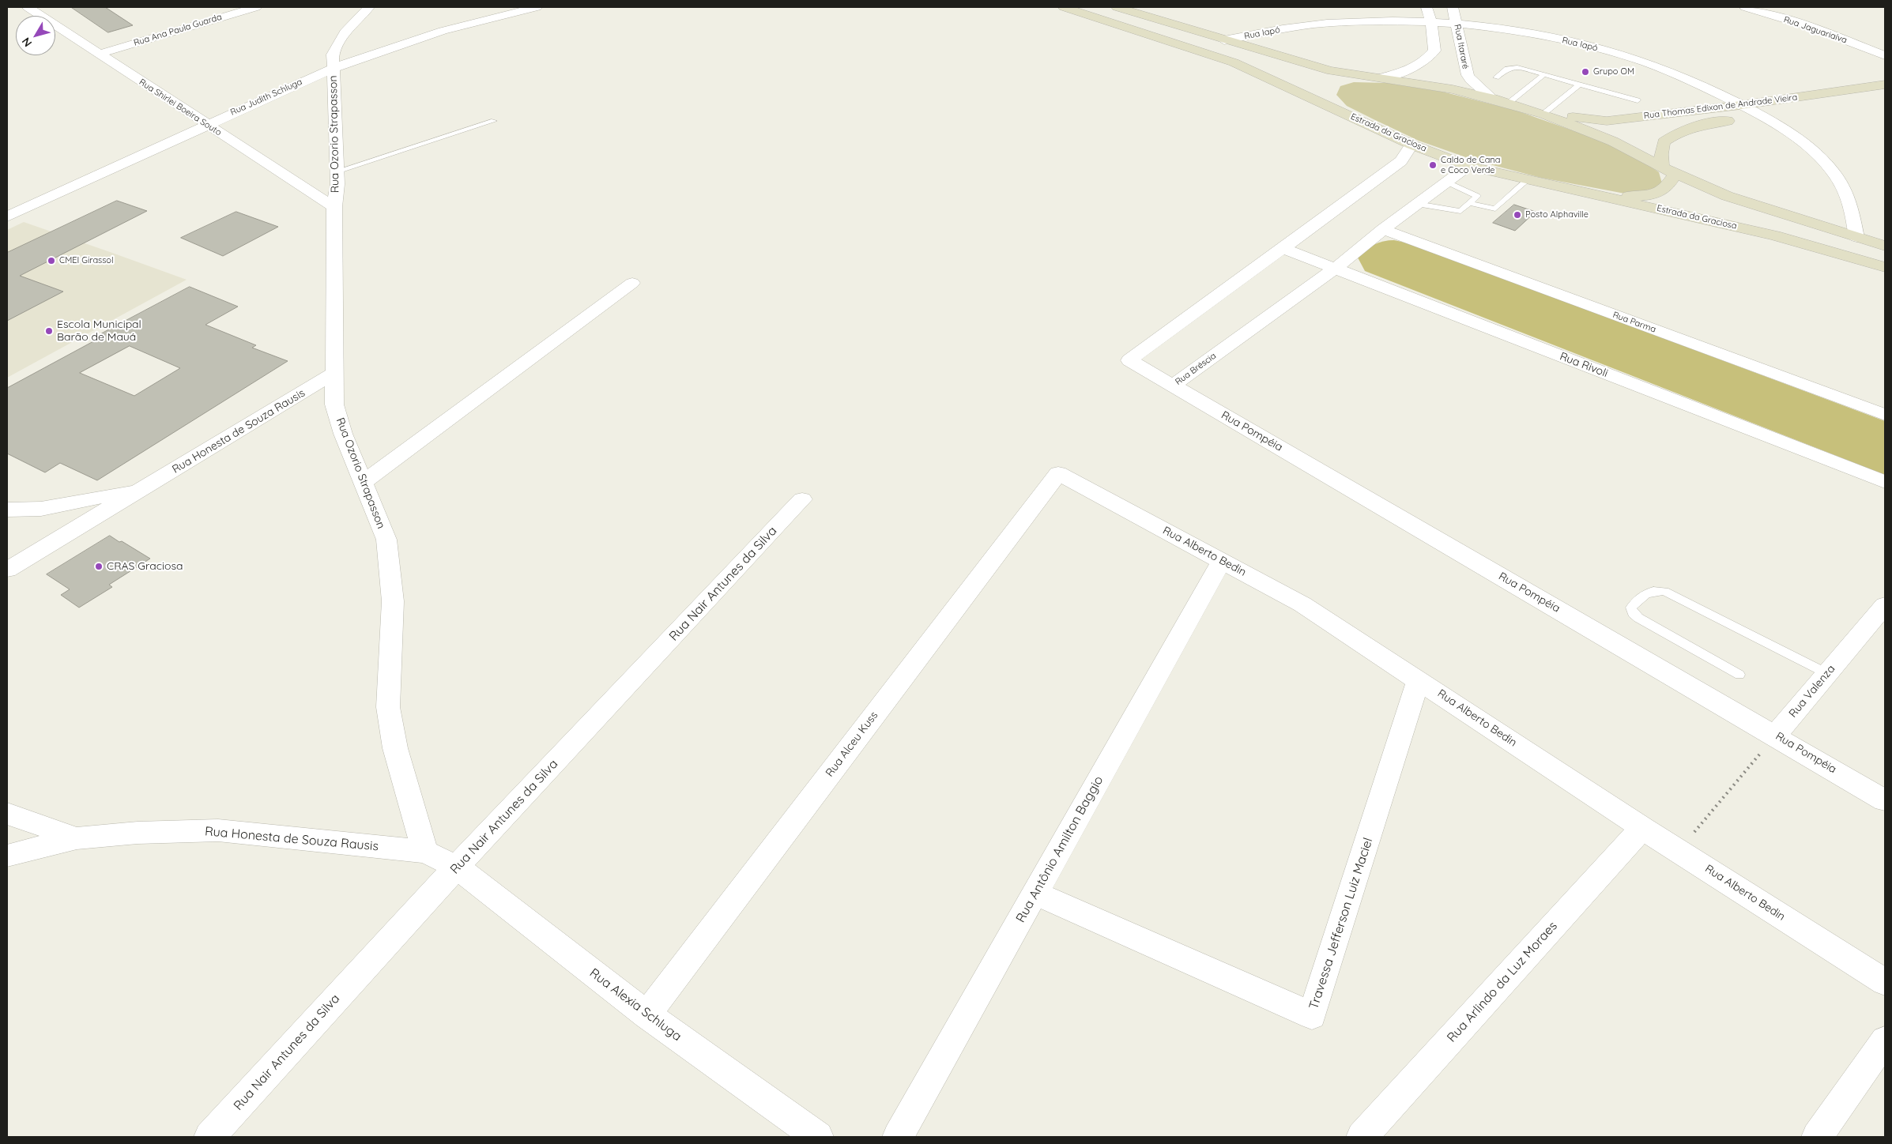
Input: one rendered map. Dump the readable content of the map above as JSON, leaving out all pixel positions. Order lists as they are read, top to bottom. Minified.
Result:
{"streets":{"main road":["Rua Thomas Edixon de Andrade Vieira","Estrada da Graciosa"],"street":["Rua Ana Paula Guarda","Rua Jaguariaíva","Rua Iapó","Rua Itararé","Rua Judith Schluga","Rua Shirlei Boeira Souto","Rua Ozorio Strapasson","Rua Parma","Rua Rivoli","Rua Bréscia","Rua Honesta de Souza Rausis","Rua Pompéia","Rua Alberto Bedin","Rua Nair Antunes da Silva","Rua Valenza","Rua Alceu Kuss","Rua Antônio Amilton Baggio","Travessa Jefferson Luiz Maciel","Rua Arlindo da Luz Moraes","Rua Alexia Schluga"]},"crossings":[["Rua Ana Paula Guarda","Rua Shirlei Boeira Souto"],["Rua Iapó","Rua Itararé"],["Rua Iapó","Rua Thomas Edixon de Andrade Vieira"],["Rua Judith Schluga","Rua Shirlei Boeira Souto"],["Rua Judith Schluga","Rua Ozorio Strapasson"],["Rua Shirlei Boeira Souto","Rua Ozorio Strapasson"],["Estrada da Graciosa","Rua Bréscia"],["Rua Ozorio Strapasson","Rua Honesta de Souza Rausis"],["Rua Parma","Rua Bréscia"],["Rua Rivoli","Rua Bréscia"],["Rua Bréscia","Rua Pompéia"],["Rua Honesta de Souza Rausis","Rua Nair Antunes da Silva"],["Rua Honesta de Souza Rausis","Rua Alexia Schluga"],["Rua Pompéia","Rua Valenza"],["Rua Alberto Bedin","Rua Alceu Kuss"],["Rua Alberto Bedin","Rua Antônio Amilton Baggio"],["Rua Alberto Bedin","Travessa Jefferson Luiz Maciel"],["Rua Alberto Bedin","Rua Arlindo da Luz Moraes"],["Rua Nair Antunes da Silva","Rua Alexia Schluga"],["Rua Alceu Kuss","Rua Alexia Schluga"],["Rua Antônio Amilton Baggio","Travessa Jefferson Luiz Maciel"]],"places":["Grupo OM","Caldo de Cana e Coco Verde","Posto Alphaville","CMEI Girassol","Escola Municipal Barão de Mauá","CRAS Graciosa"],"north":"bottom left"}
